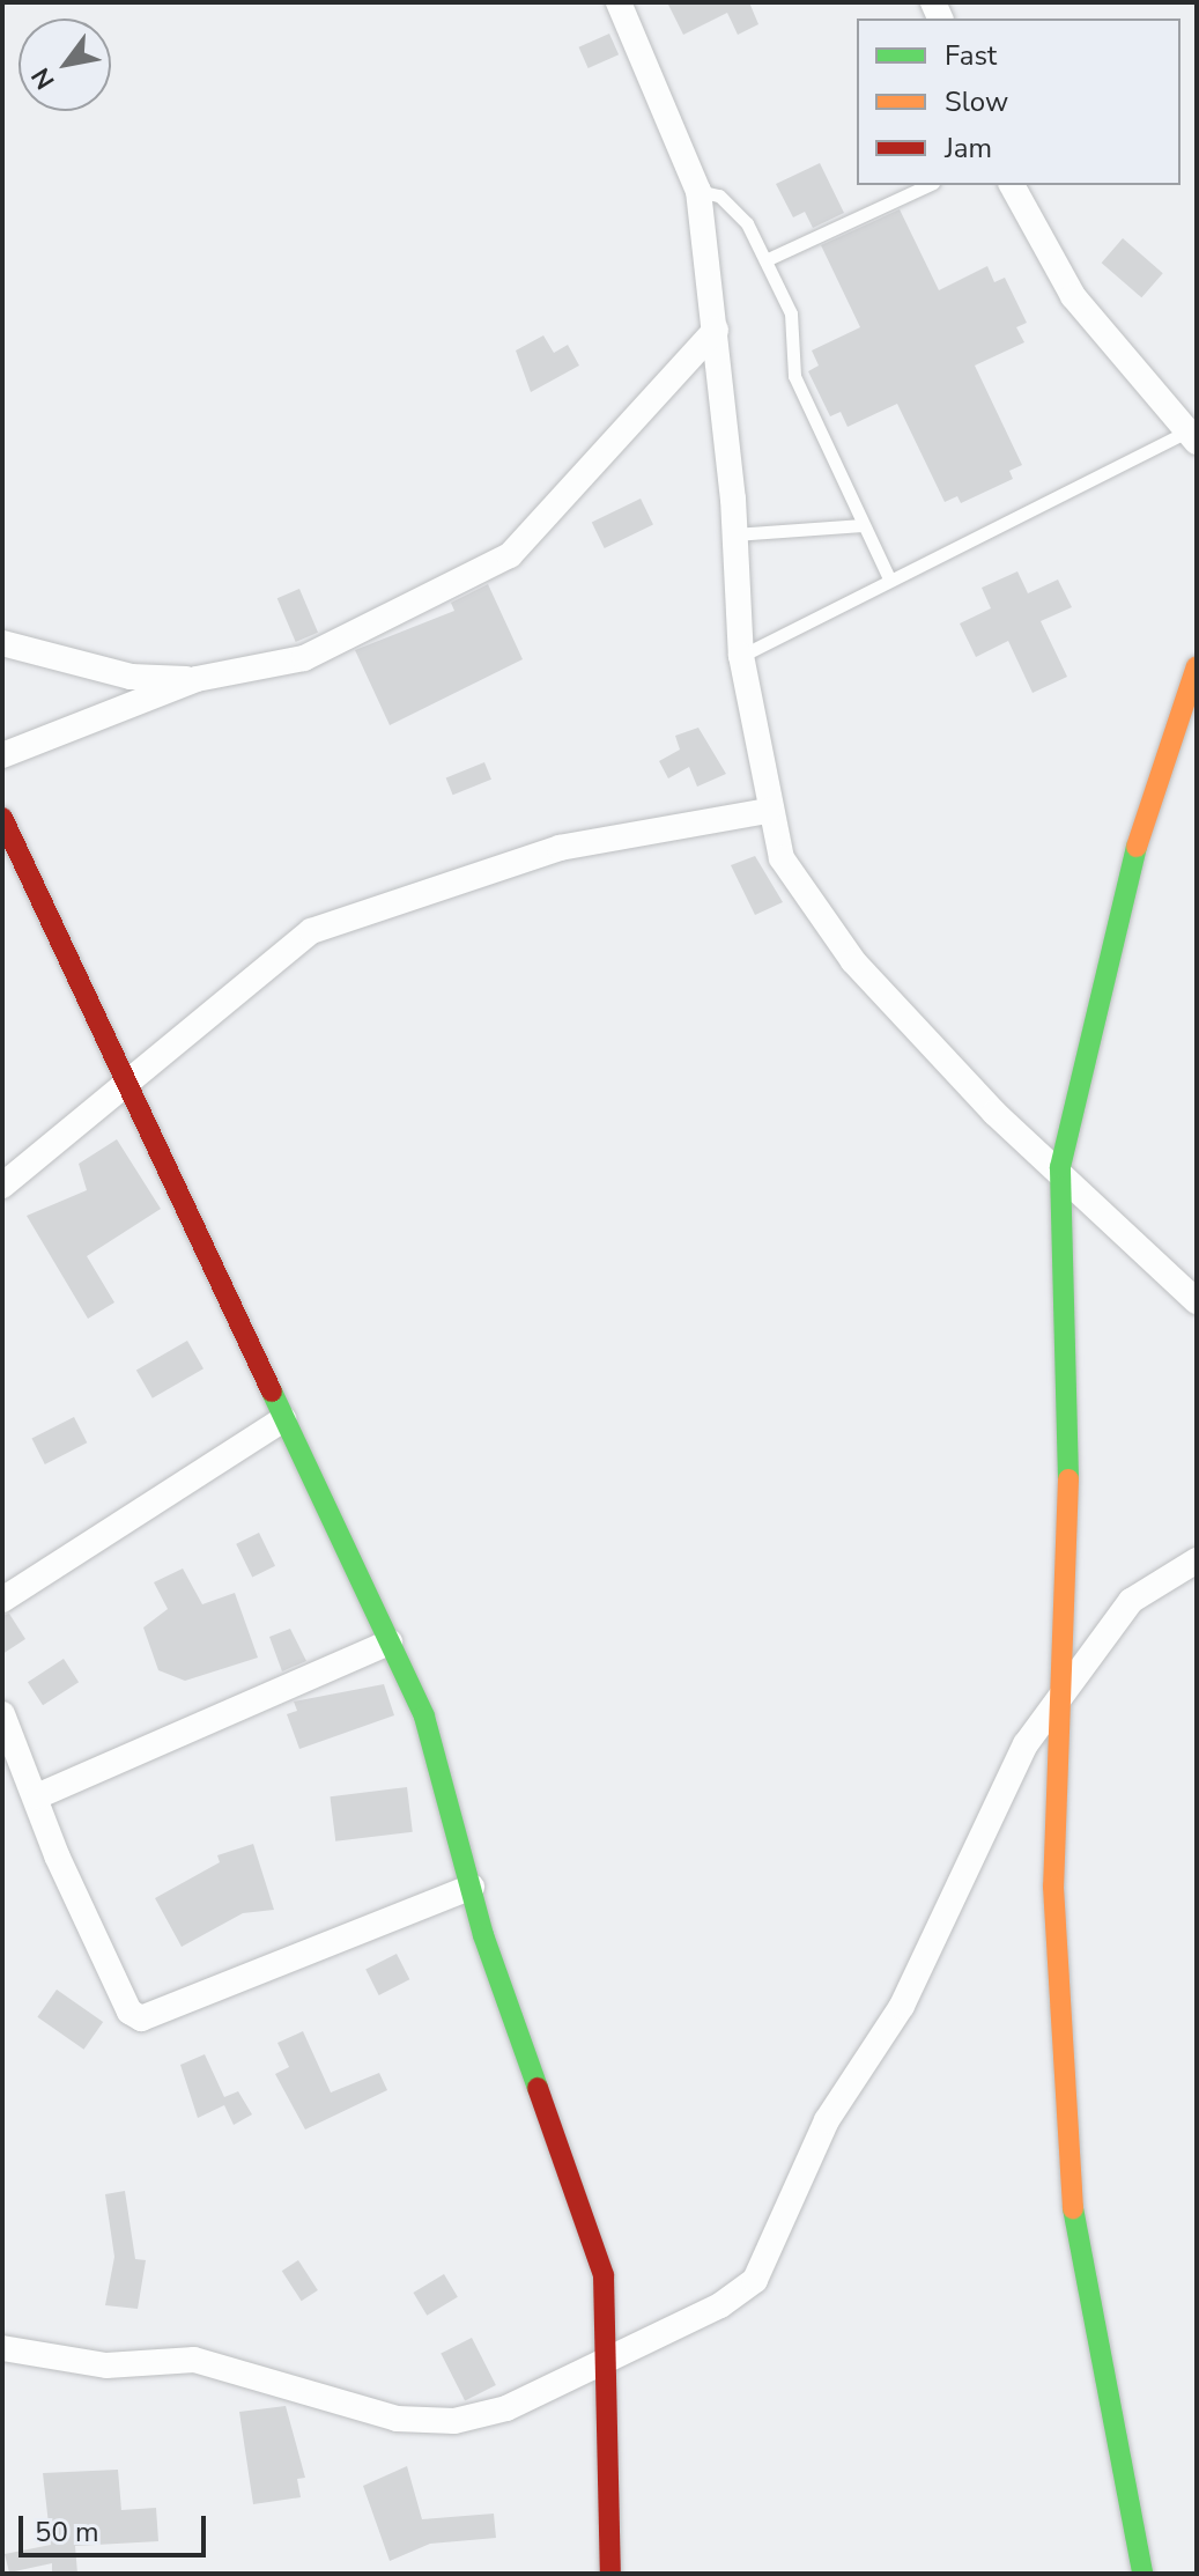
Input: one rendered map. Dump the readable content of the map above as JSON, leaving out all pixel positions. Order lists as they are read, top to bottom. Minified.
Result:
{"legend":["Fast","Slow","Jam"],"scale_bar":"50 m","north":"bottom left"}
